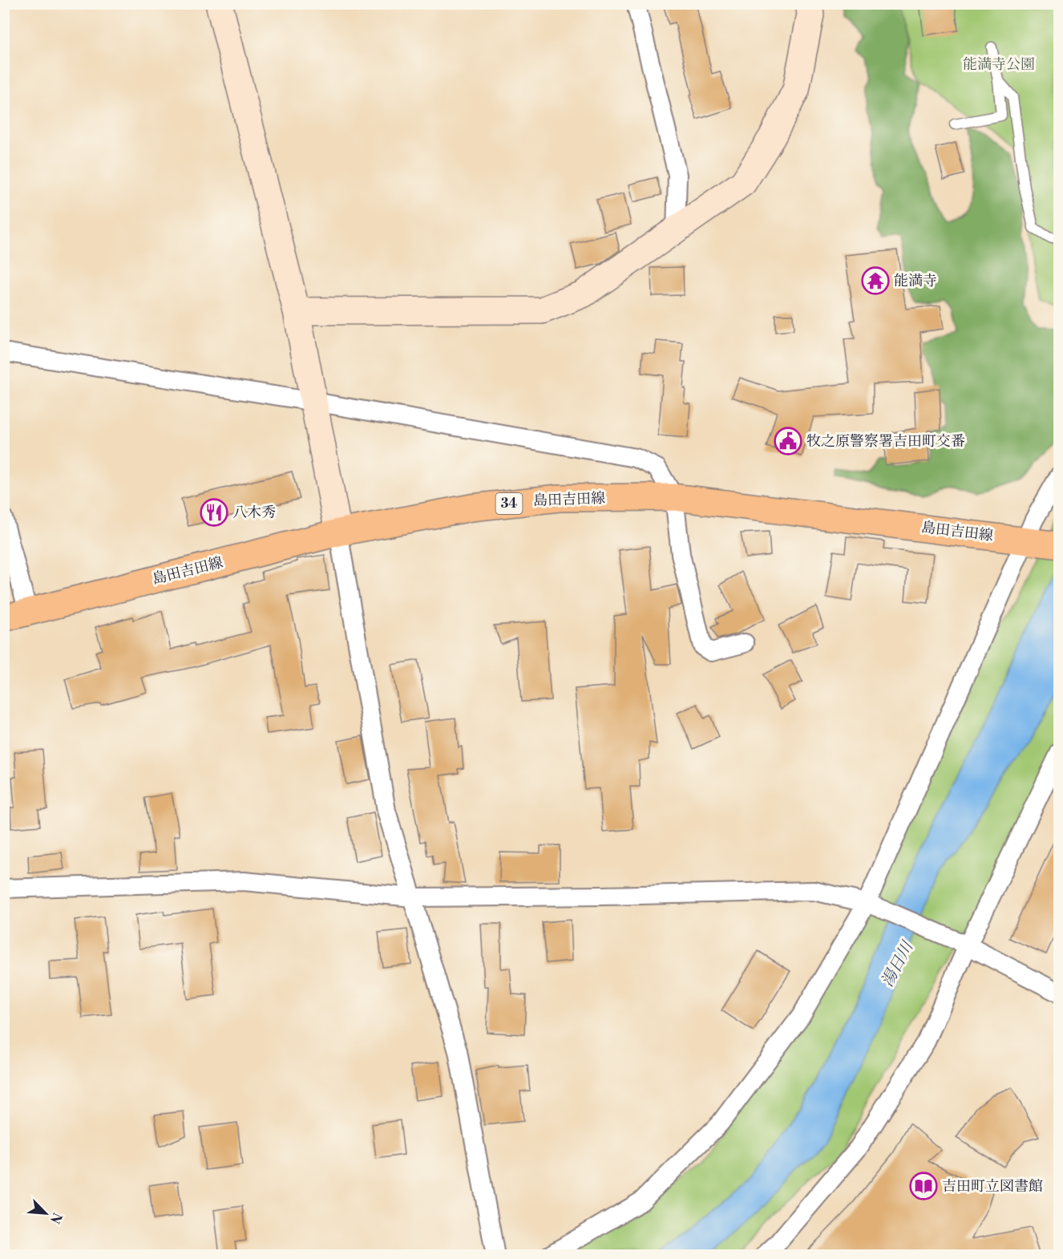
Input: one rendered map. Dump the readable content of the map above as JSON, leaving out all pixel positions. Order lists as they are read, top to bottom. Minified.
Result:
{"streets":{"main road":["島田吉田線","34"]},"water":["湯日川"],"parks":["能満寺公園"],"places":{"temple":["能満寺"],"public building":["牧之原警察署吉田町交番"],"restaurant":["八木秀"],"library":["吉田町立図書館"]},"north":"bottom right"}
